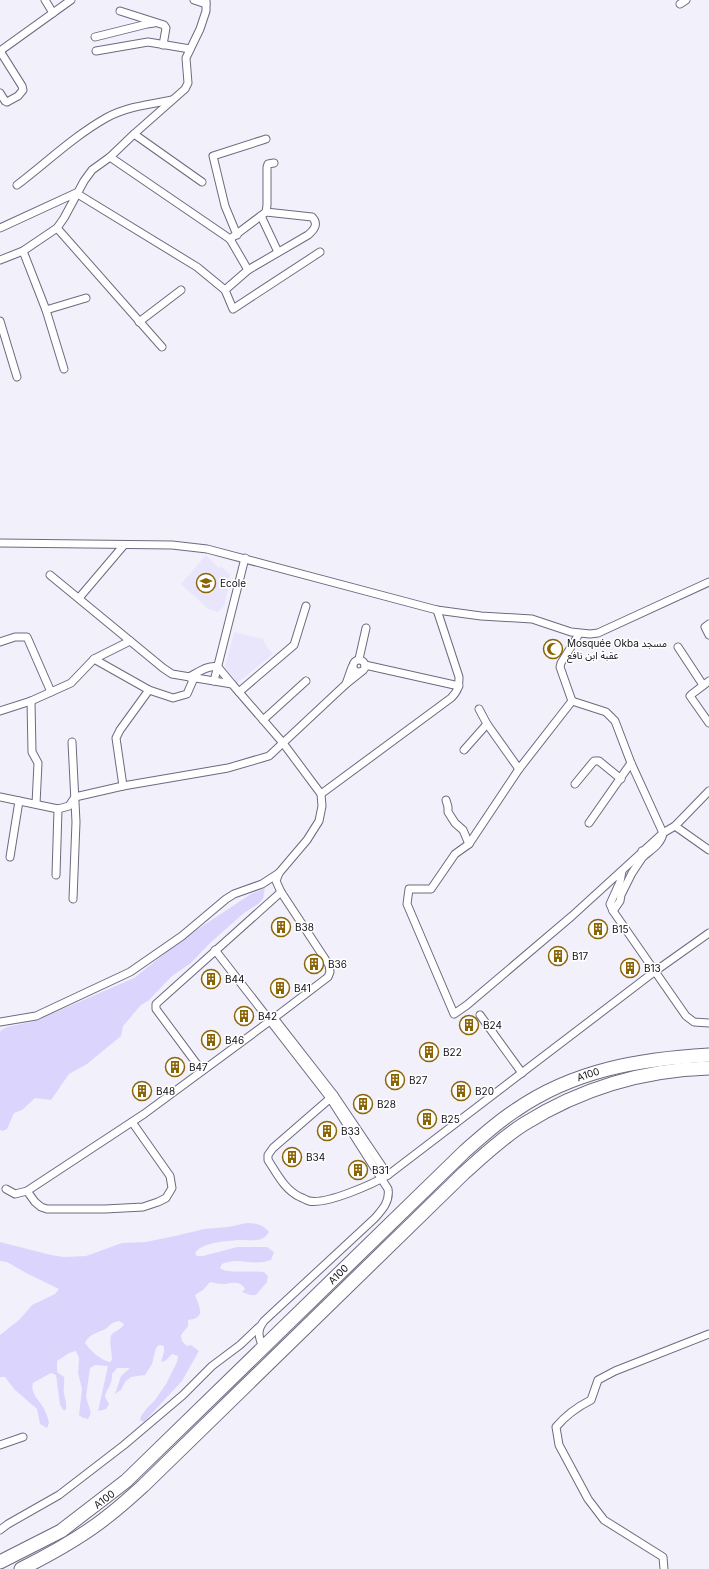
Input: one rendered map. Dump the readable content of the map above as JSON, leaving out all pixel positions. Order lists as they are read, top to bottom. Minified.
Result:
{"streets":{"highway":["A100"]},"places":{"school or university":["Ecole"],"mosque":["Mosquée Okba مسجد عقبة ابن نافع"],"building":["B38","B15","B17","B36","B13","B44","B41","B42","B24","B46","B22","B47","B27","B48","B20","B28","B25","B33","B34","B31"]}}
